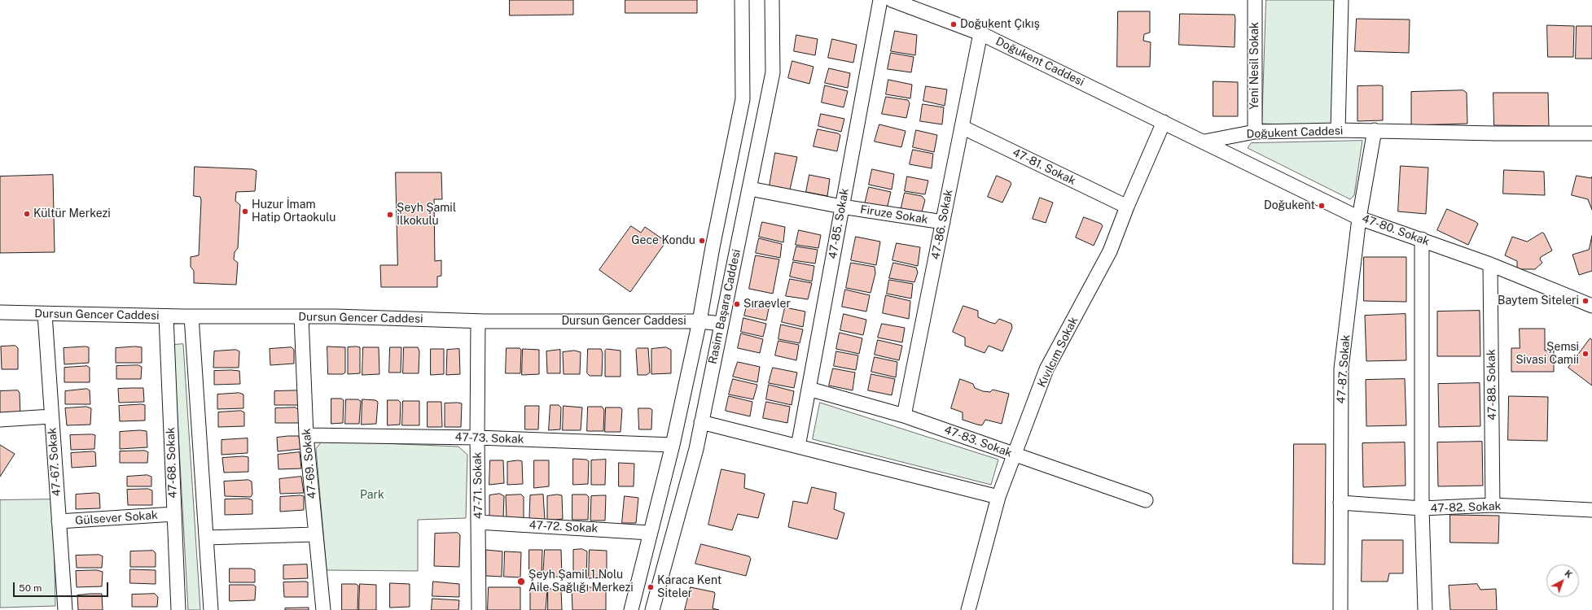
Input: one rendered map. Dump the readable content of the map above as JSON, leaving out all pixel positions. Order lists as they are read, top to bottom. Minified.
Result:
{"streets":{"street":["Doğukent Caddesi","Yeni Nesil Sokak","47-81. Sokak","Firuze Sokak","47-85. Sokak","47-86. Sokak","47-80. Sokak","Rasim Başara Caddesi","Dursun Gencer Caddesi","Kıvılcım Sokak","47-87. Sokak","47-88. Sokak","47-73. Sokak","47-83. Sokak","47-67. Sokak","47-68. Sokak","47-69. Sokak","47-71. Sokak","47-82. Sokak","Gülsever Sokak","47-72. Sokak"]},"crossings":[["Doğukent Caddesi","Yeni Nesil Sokak"],["Doğukent Caddesi","47-86. Sokak"],["Doğukent Caddesi","47-80. Sokak"],["Doğukent Caddesi","Kıvılcım Sokak"],["Doğukent Caddesi","47-87. Sokak"],["47-81. Sokak","47-86. Sokak"],["47-81. Sokak","Kıvılcım Sokak"],["Firuze Sokak","47-85. Sokak"],["Firuze Sokak","47-86. Sokak"],["Firuze Sokak","Rasim Başara Caddesi"],["47-85. Sokak","47-83. Sokak"],["47-86. Sokak","47-83. Sokak"],["47-80. Sokak","47-87. Sokak"],["47-80. Sokak","47-88. Sokak"],["Rasim Başara Caddesi","Dursun Gencer Caddesi"],["Rasim Başara Caddesi","47-73. Sokak"],["Rasim Başara Caddesi","47-72. Sokak"],["Dursun Gencer Caddesi","47-67. Sokak"],["Dursun Gencer Caddesi","47-68. Sokak"],["Dursun Gencer Caddesi","47-69. Sokak"],["Dursun Gencer Caddesi","47-71. Sokak"],["Kıvılcım Sokak","47-83. Sokak"],["47-87. Sokak","47-82. Sokak"],["47-88. Sokak","47-82. Sokak"],["47-73. Sokak","47-69. Sokak"],["47-73. Sokak","47-71. Sokak"],["47-67. Sokak","Gülsever Sokak"],["47-68. Sokak","Gülsever Sokak"],["47-71. Sokak","47-72. Sokak"]],"parks":["Park"],"places":["Doğukent Çıkış","Doğukent","Huzur İmam Hatip Ortaokulu","Kültür Merkezi","Şeyh Şamil İlkokulu","Gece Kondu","Baytem Siteleri","Sıraevler","Şemsi Sivasi Camii","Şeyh Şamil 1 Nolu Aile Sağlığı Merkezi","Karaca Kent Siteler"],"scale_bar":"50 m","north":"top right"}
